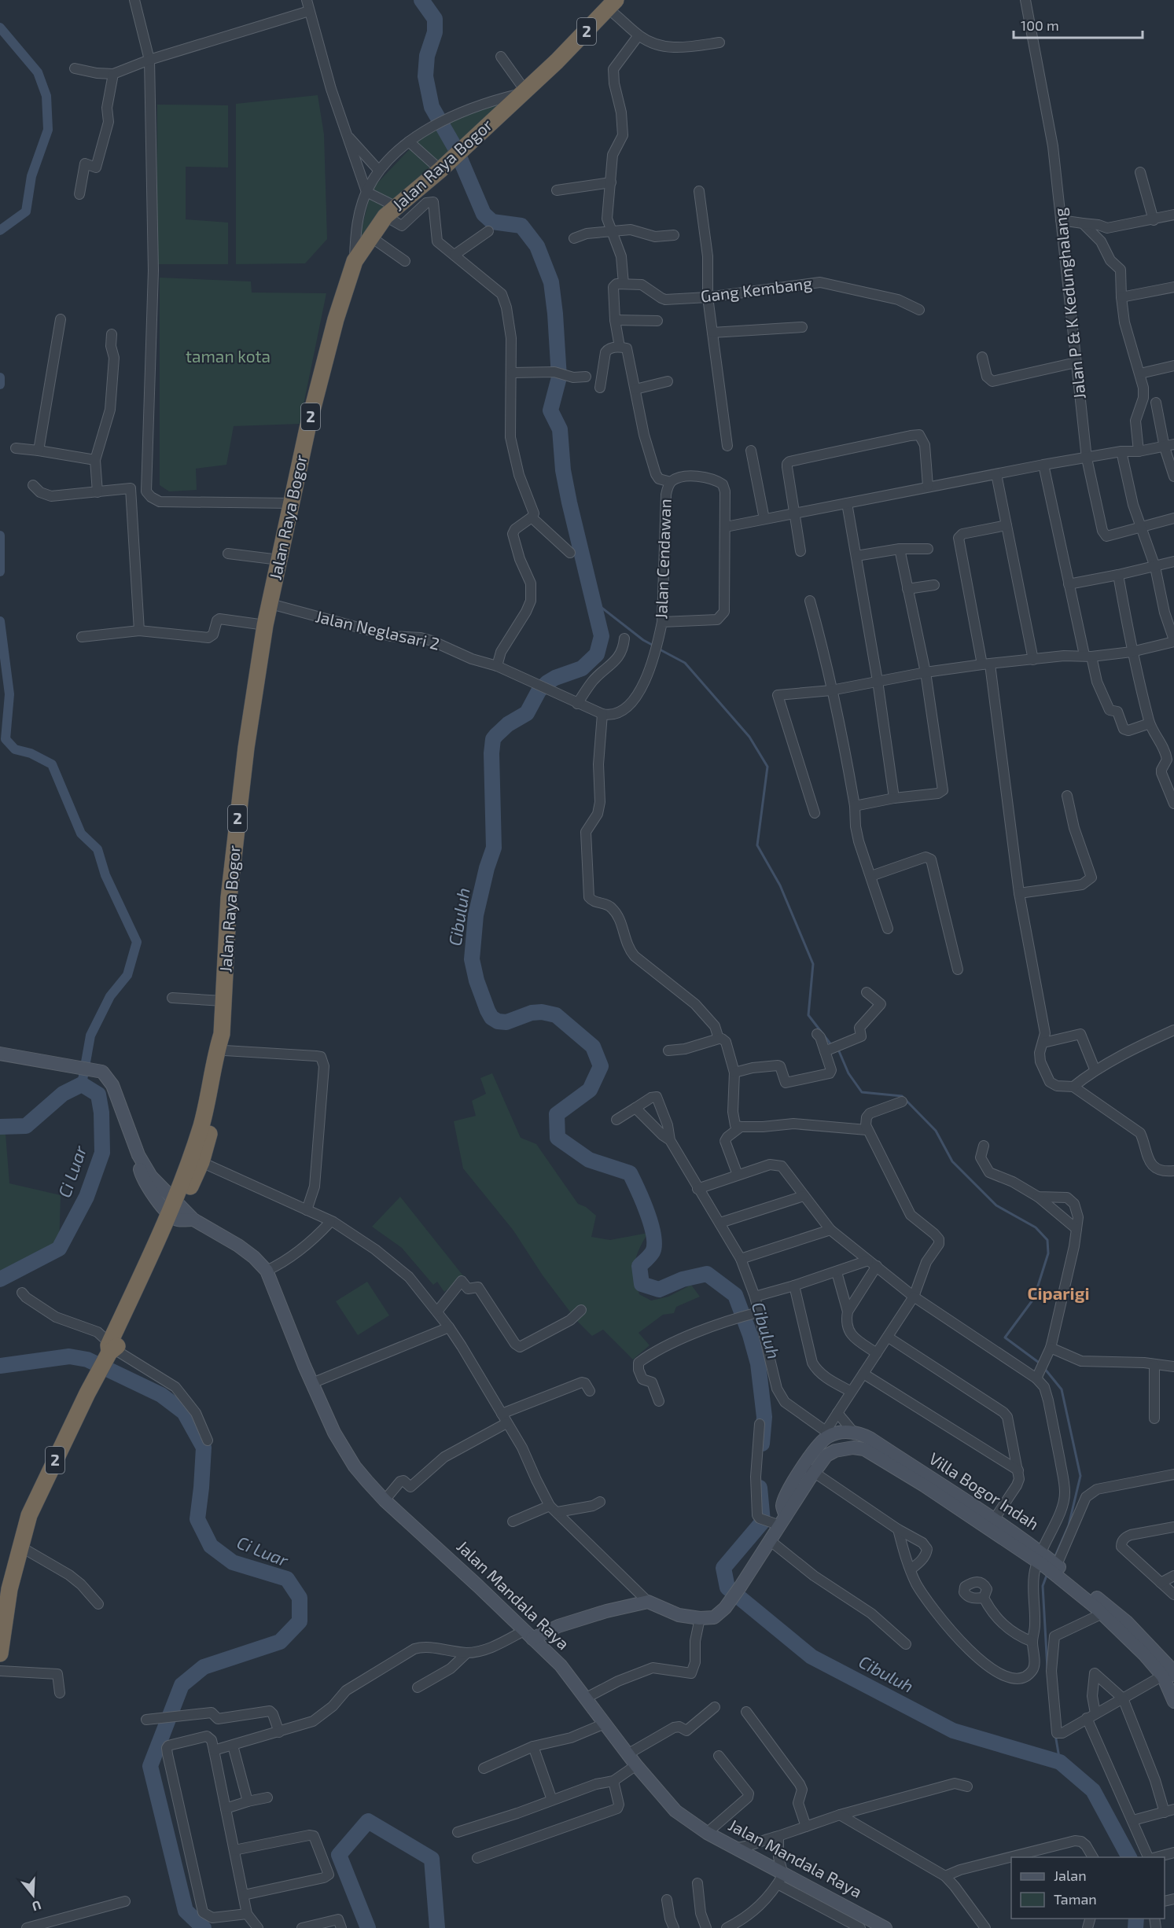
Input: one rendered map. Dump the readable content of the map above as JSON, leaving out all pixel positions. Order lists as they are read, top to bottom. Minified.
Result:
{"streets":{"highway":["2","Jalan Raya Bogor"],"street":["Gang Kembang","Jalan P & K Kedunghalang","Jalan Cendawan","Jalan Neglasari 2","Villa Bogor Indah","Jalan Mandala Raya"]},"crossings":[["2","Jalan Raya Bogor"],["Jalan Raya Bogor","Jalan Neglasari 2"],["Jalan Raya Bogor","Jalan Mandala Raya"]],"districts":["Ciparigi"],"water":["Cibuluh","Ci Luar"],"parks":["taman kota"],"legend":["Jalan","Taman"],"scale_bar":"100 m","north":"bottom"}
